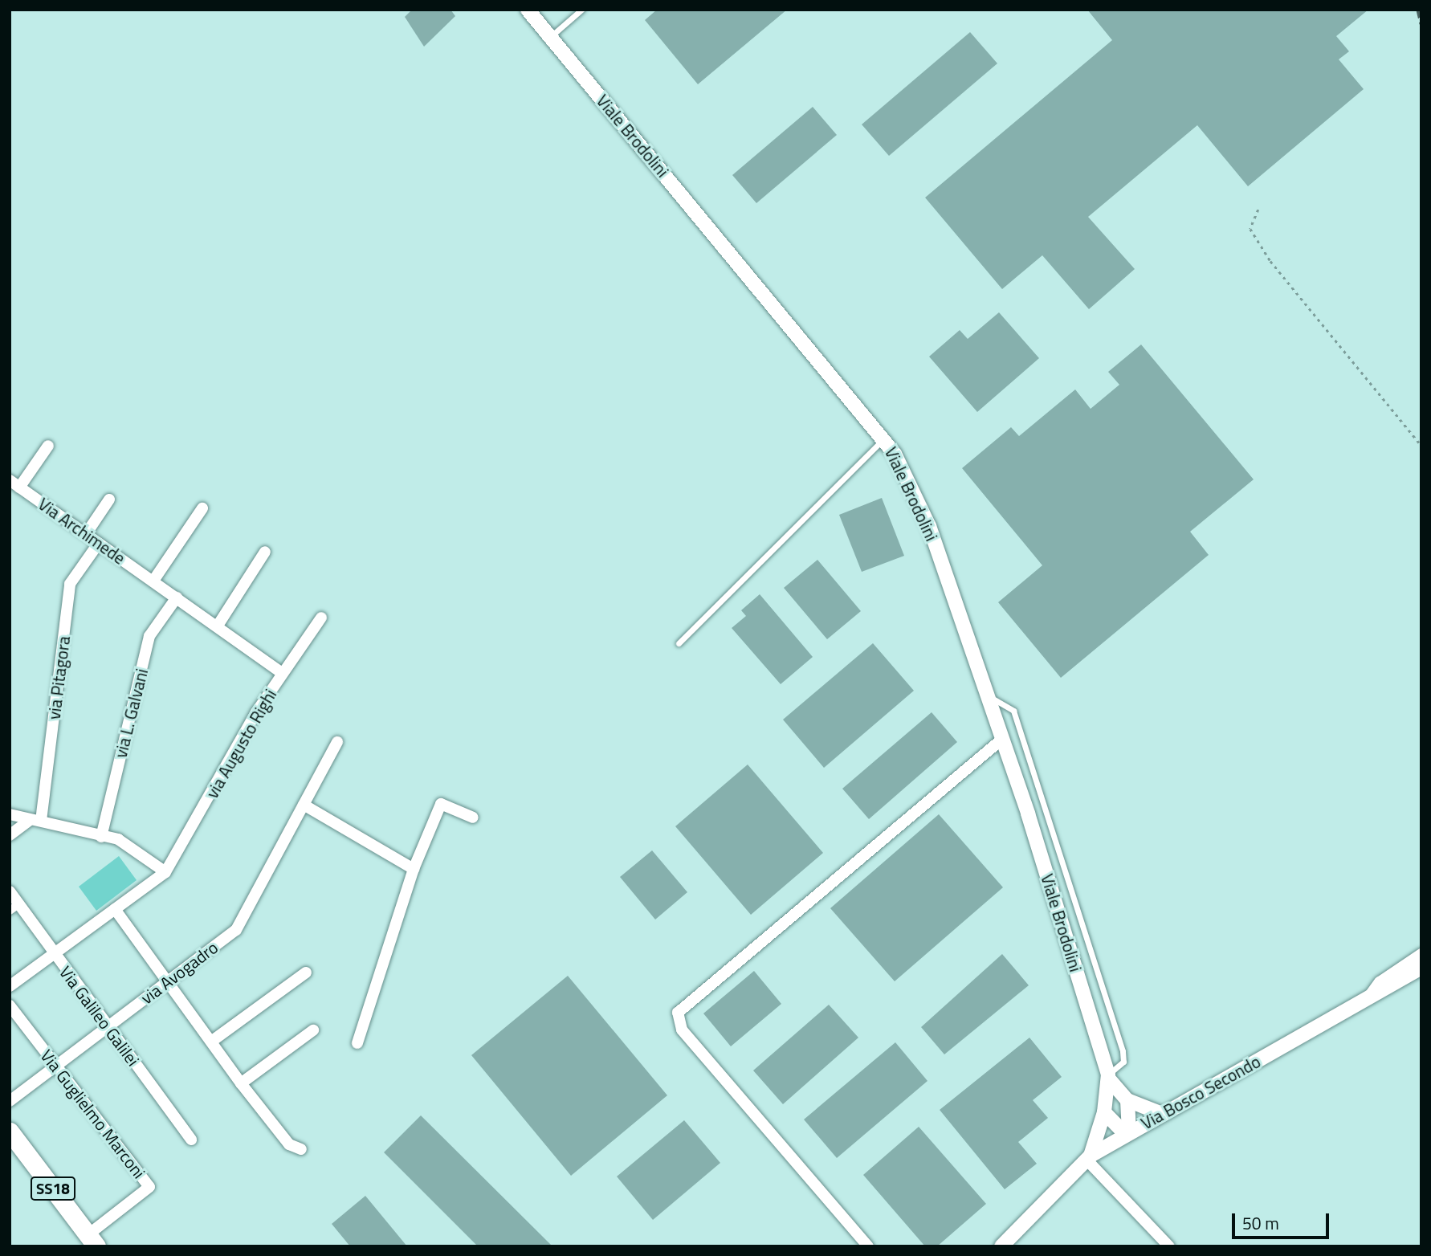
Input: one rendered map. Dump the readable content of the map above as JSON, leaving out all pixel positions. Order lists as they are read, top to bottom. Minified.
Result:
{"streets":{"main road":["SS18"],"street":["Viale Brodolini","Via Archimede","via Pitagora","via L. Galvani","via Augusto Righi","via Avogadro","Via Galileo Galilei","Via Bosco Secondo","Via Guglielmo Marconi"]},"crossings":[["Via Archimede","via Pitagora"],["Via Archimede","via L. Galvani"],["Via Archimede","via Augusto Righi"],["via Avogadro","Via Galileo Galilei"],["via Avogadro","Via Guglielmo Marconi"],["Via Guglielmo Marconi","SS18"]],"scale_bar":"50 m"}
